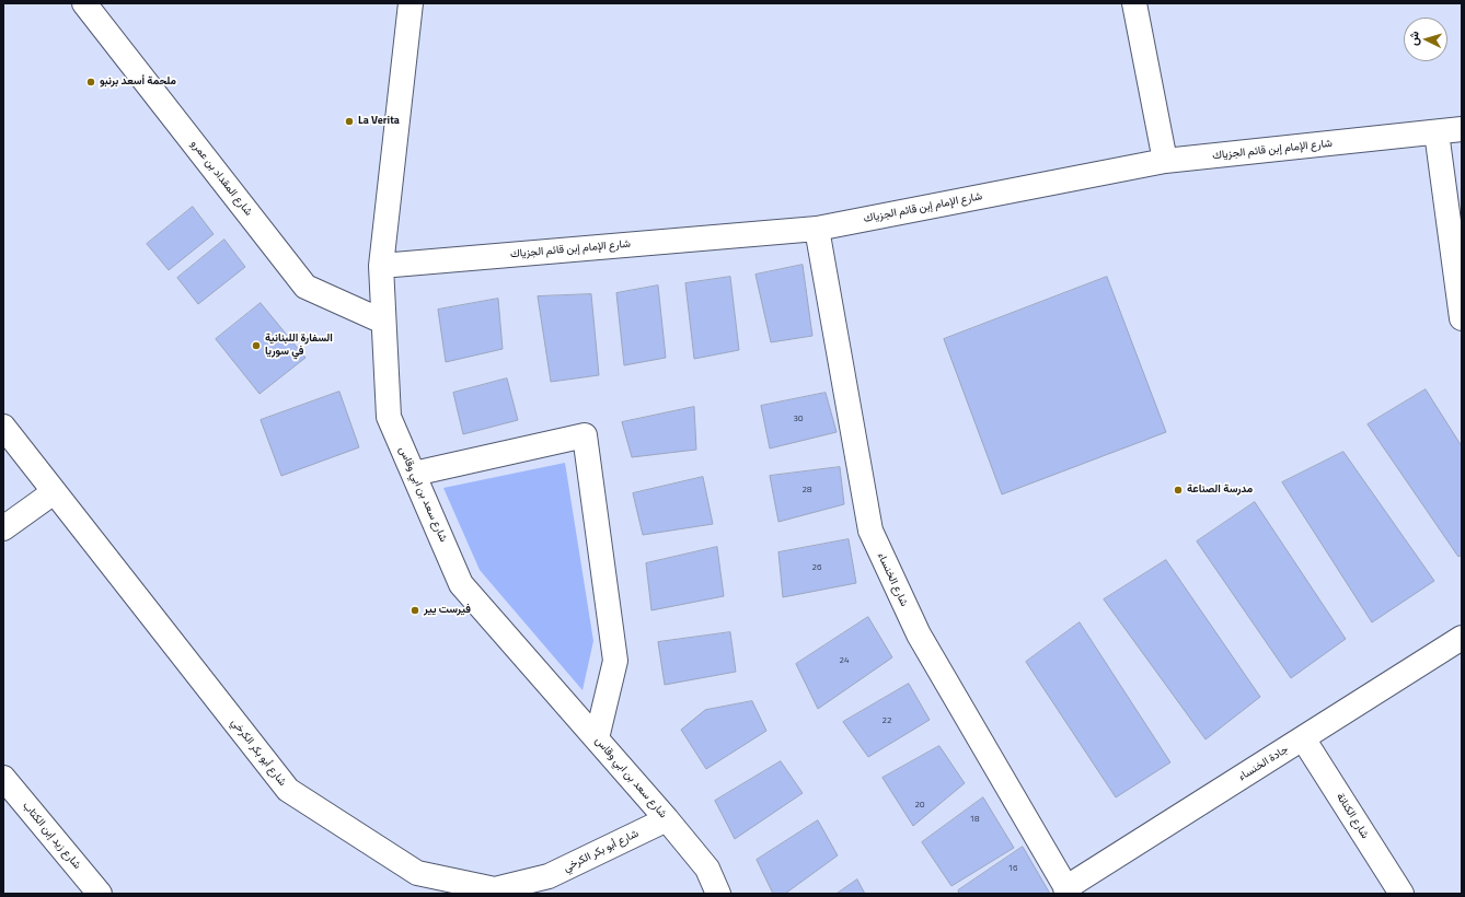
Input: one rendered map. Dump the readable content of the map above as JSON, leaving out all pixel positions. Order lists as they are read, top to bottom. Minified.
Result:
{"streets":{"street":["شارع الإمام إبن قائم الجزياك","شارع المقداد بن عمرو","شارع سعد بن ابي وقاس","شارع الخنساء","شارع أبو بكر الكرخي","جادة الخنساء","شارع الكنانة","شارع زيد إبن الكتاب"]},"crossings":[["شارع الإمام إبن قائم الجزياك","شارع سعد بن ابي وقاس"],["شارع الإمام إبن قائم الجزياك","شارع الخنساء"],["شارع المقداد بن عمرو","شارع سعد بن ابي وقاس"],["شارع سعد بن ابي وقاس","شارع أبو بكر الكرخي"],["شارع الخنساء","جادة الخنساء"],["جادة الخنساء","شارع الكنانة"]],"places":["ملحمة أسعد برنبو","La Verita","السفارة اللبنانية في سوريا","مدرسة الصناعة","فيرست يير"],"house_numbers":["30","28","26","24","22","20","18","16"],"north":"left"}
